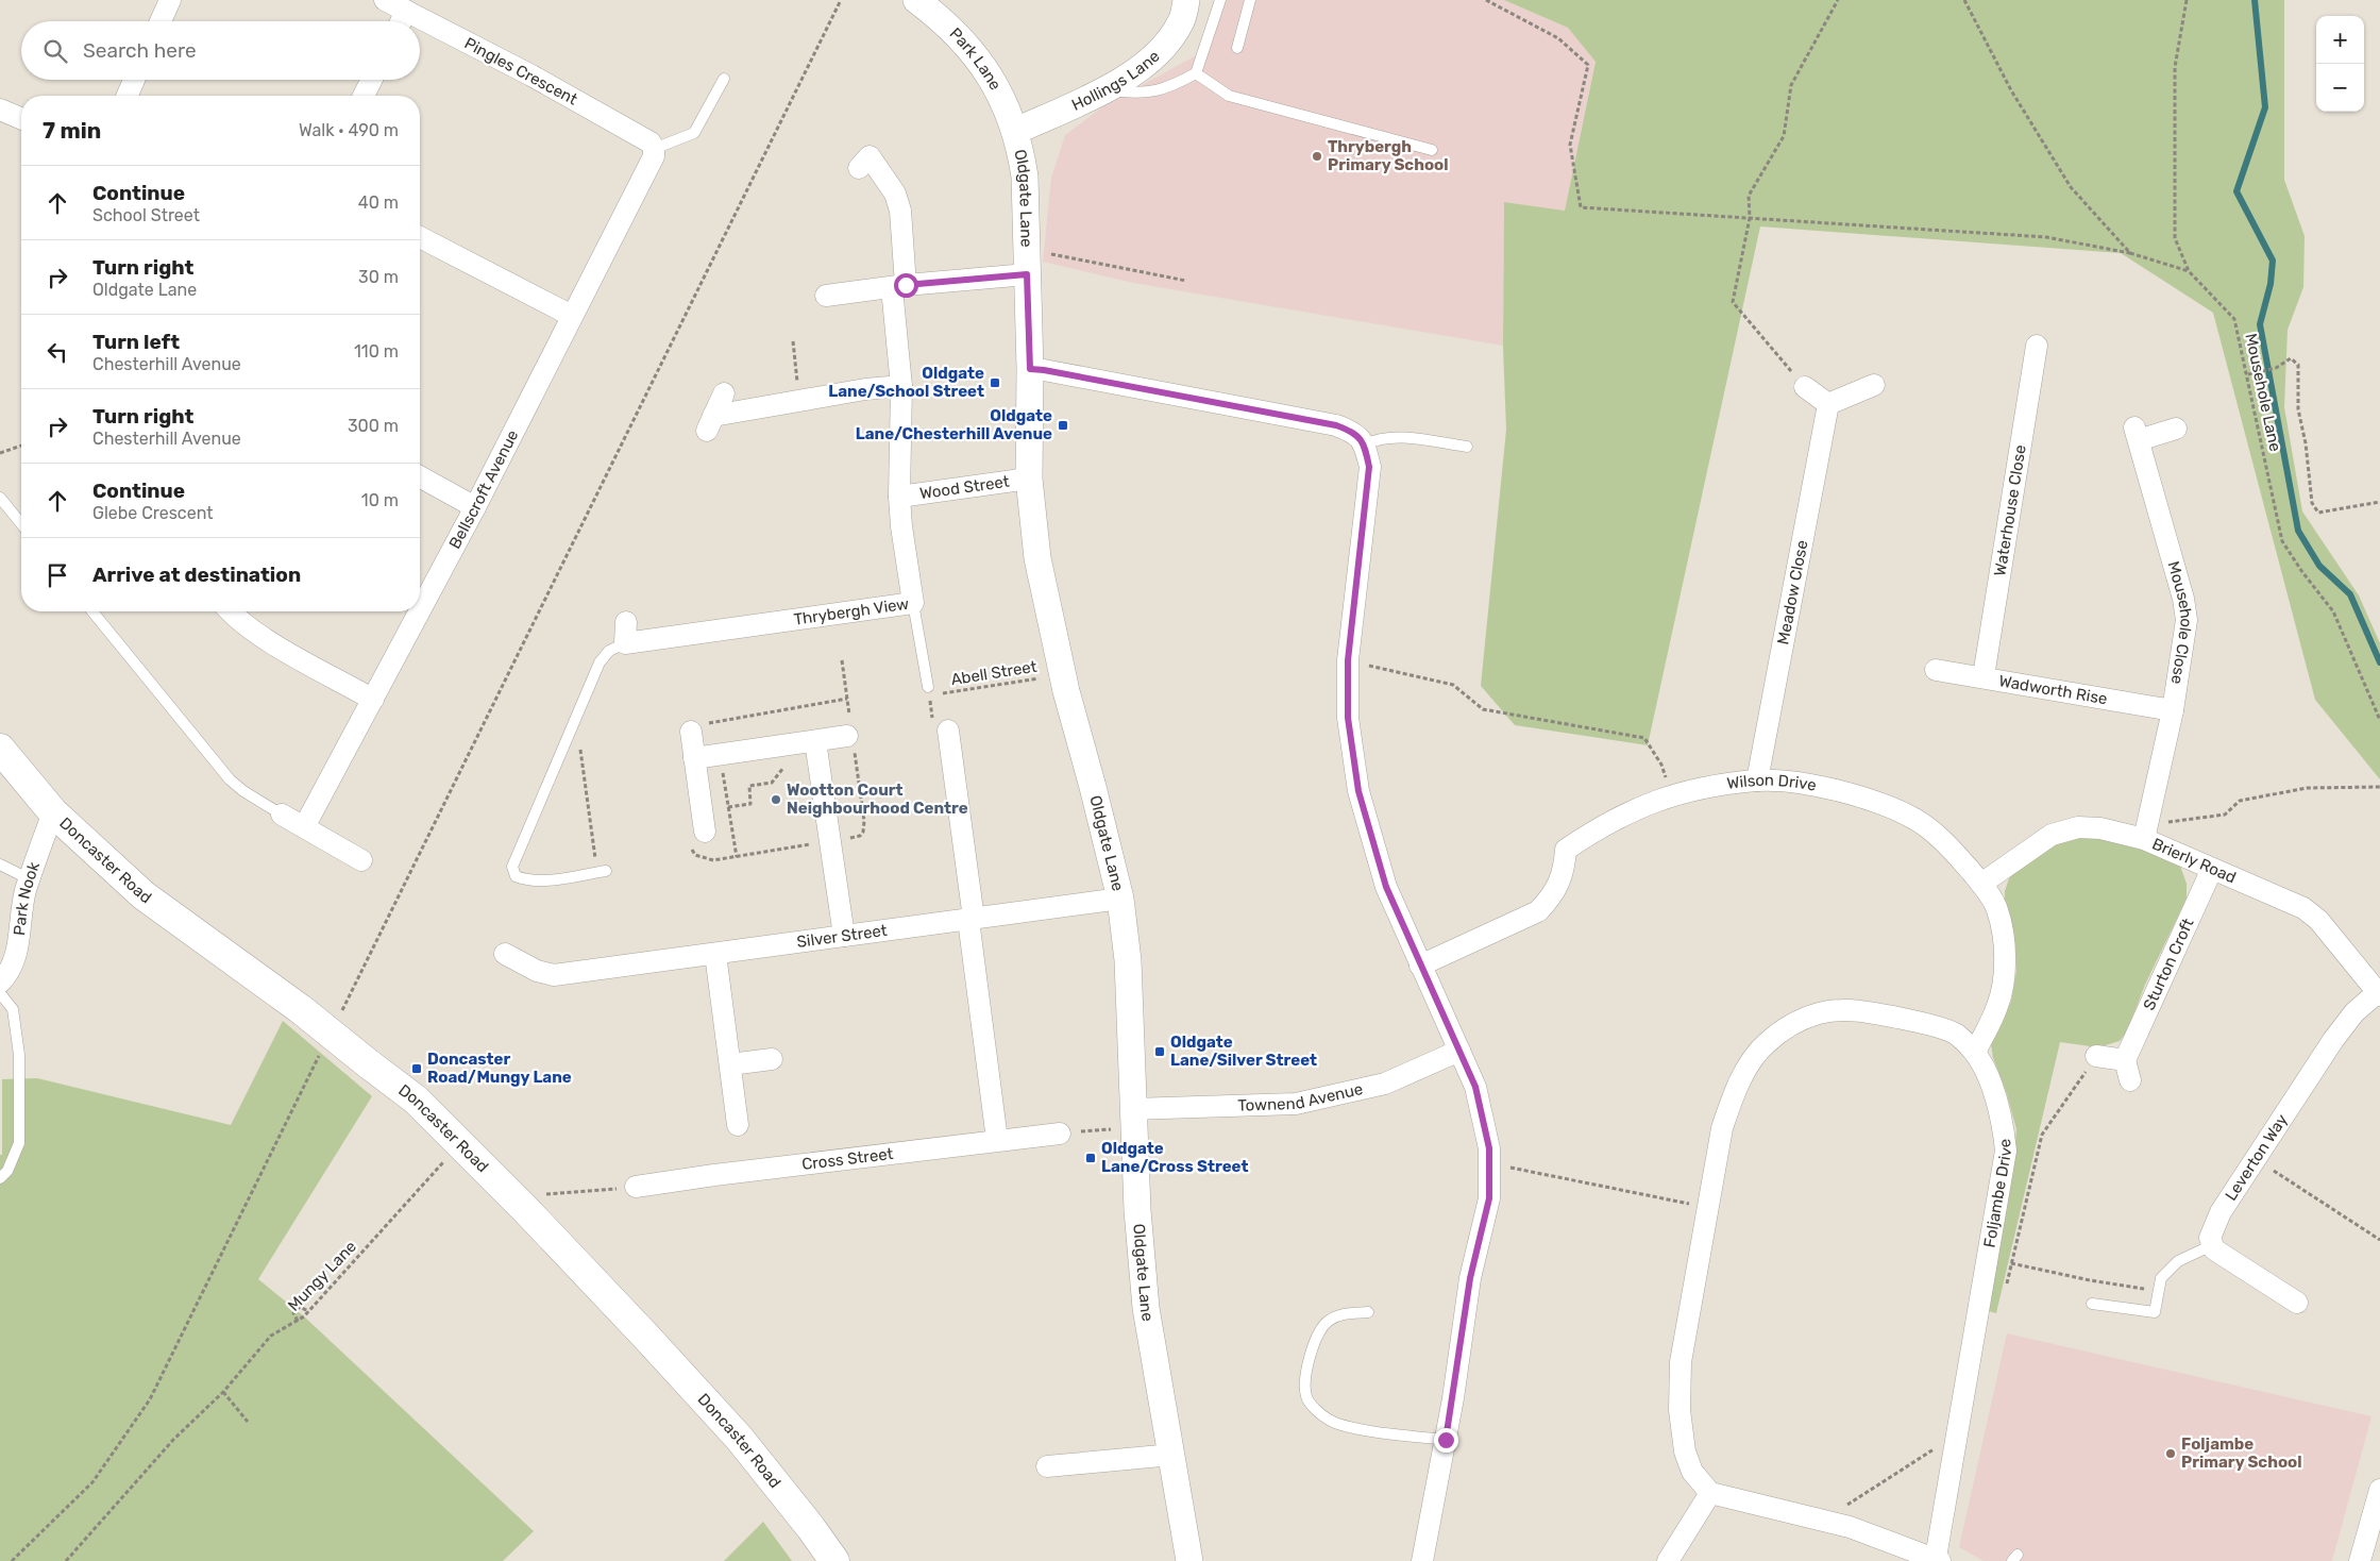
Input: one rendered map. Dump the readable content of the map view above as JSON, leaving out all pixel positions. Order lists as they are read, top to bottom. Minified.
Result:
{"streets":{"main road":["Doncaster Road"],"street":["Park Lane","Pingles Crescent","Hollings Lane","Oldgate Lane","Wood Street","Bellscroft Avenue","Waterhouse Close","Meadow Close","Thrybergh View","Mousehole Close","Wadworth Rise","Wilson Drive","Brierly Road","Park Nook","Silver Street","Sturton Croft","Townend Avenue","Leverton Way","Cross Street","Foljambe Drive"],"path":["Mousehole Lane","Abell Street","Mungy Lane"]},"crossings":[["Park Lane","Hollings Lane"],["Park Lane","Oldgate Lane"],["Pingles Crescent","Bellscroft Avenue"],["Hollings Lane","Oldgate Lane"],["Oldgate Lane","Wood Street"],["Oldgate Lane","Abell Street"],["Oldgate Lane","Silver Street"],["Oldgate Lane","Townend Avenue"],["Wood Street","Thrybergh View"],["Waterhouse Close","Wadworth Rise"],["Meadow Close","Wilson Drive"],["Mousehole Close","Wadworth Rise"],["Mousehole Close","Brierly Road"],["Wilson Drive","Brierly Road"],["Wilson Drive","Foljambe Drive"],["Doncaster Road","Park Nook"],["Doncaster Road","Mungy Lane"],["Brierly Road","Sturton Croft"],["Brierly Road","Leverton Way"]],"places":{"other":["Thrybergh Primary School","Wootton Court Neighbourhood Centre","Foljambe Primary School"],"transit":["Oldgate Lane/School Street","Oldgate Lane/Chesterhill Avenue","Oldgate Lane/Silver Street","Doncaster Road/Mungy Lane","Oldgate Lane/Cross Street"]},"page":{"map_buttons":["+","−"],"search":"Search here","heading":["7 min","Walk · 490 m"],"list":[["Continue","School Street","40 m"],["Turn right","Oldgate Lane","30 m"],["Turn left","Chesterhill Avenue","110 m"],["Turn right","Chesterhill Avenue","300 m"],["Continue","Glebe Crescent","10 m"],"Arrive at destination"]}}
